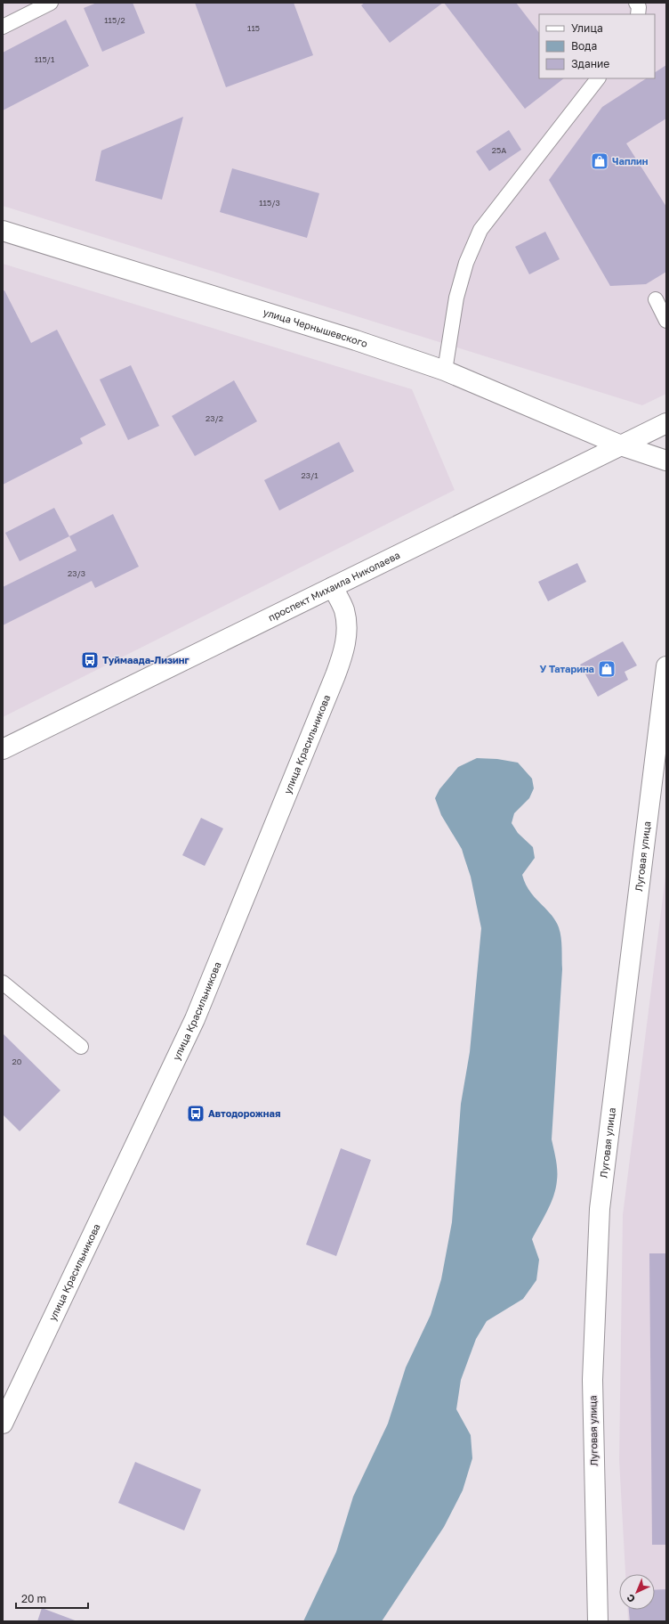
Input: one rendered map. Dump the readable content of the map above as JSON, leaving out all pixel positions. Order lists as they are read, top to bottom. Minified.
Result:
{"streets":{"main road":["улица Чернышевского","проспект Михаила Николаева","улица Красильникова","Луговая улица"]},"crossings":[["улица Чернышевского","проспект Михаила Николаева"],["проспект Михаила Николаева","улица Красильникова"]],"places":{"shop":["Чаплин","У Татарина"],"bus stop":["Туймаада-Лизинг","Автодорожная"]},"house_numbers":["115/2","115","115/1","25А","115/3","23/2","23/1","23/3","20"],"legend":["Улица","Вода","Здание"],"scale_bar":"20 m","north":"bottom left"}
